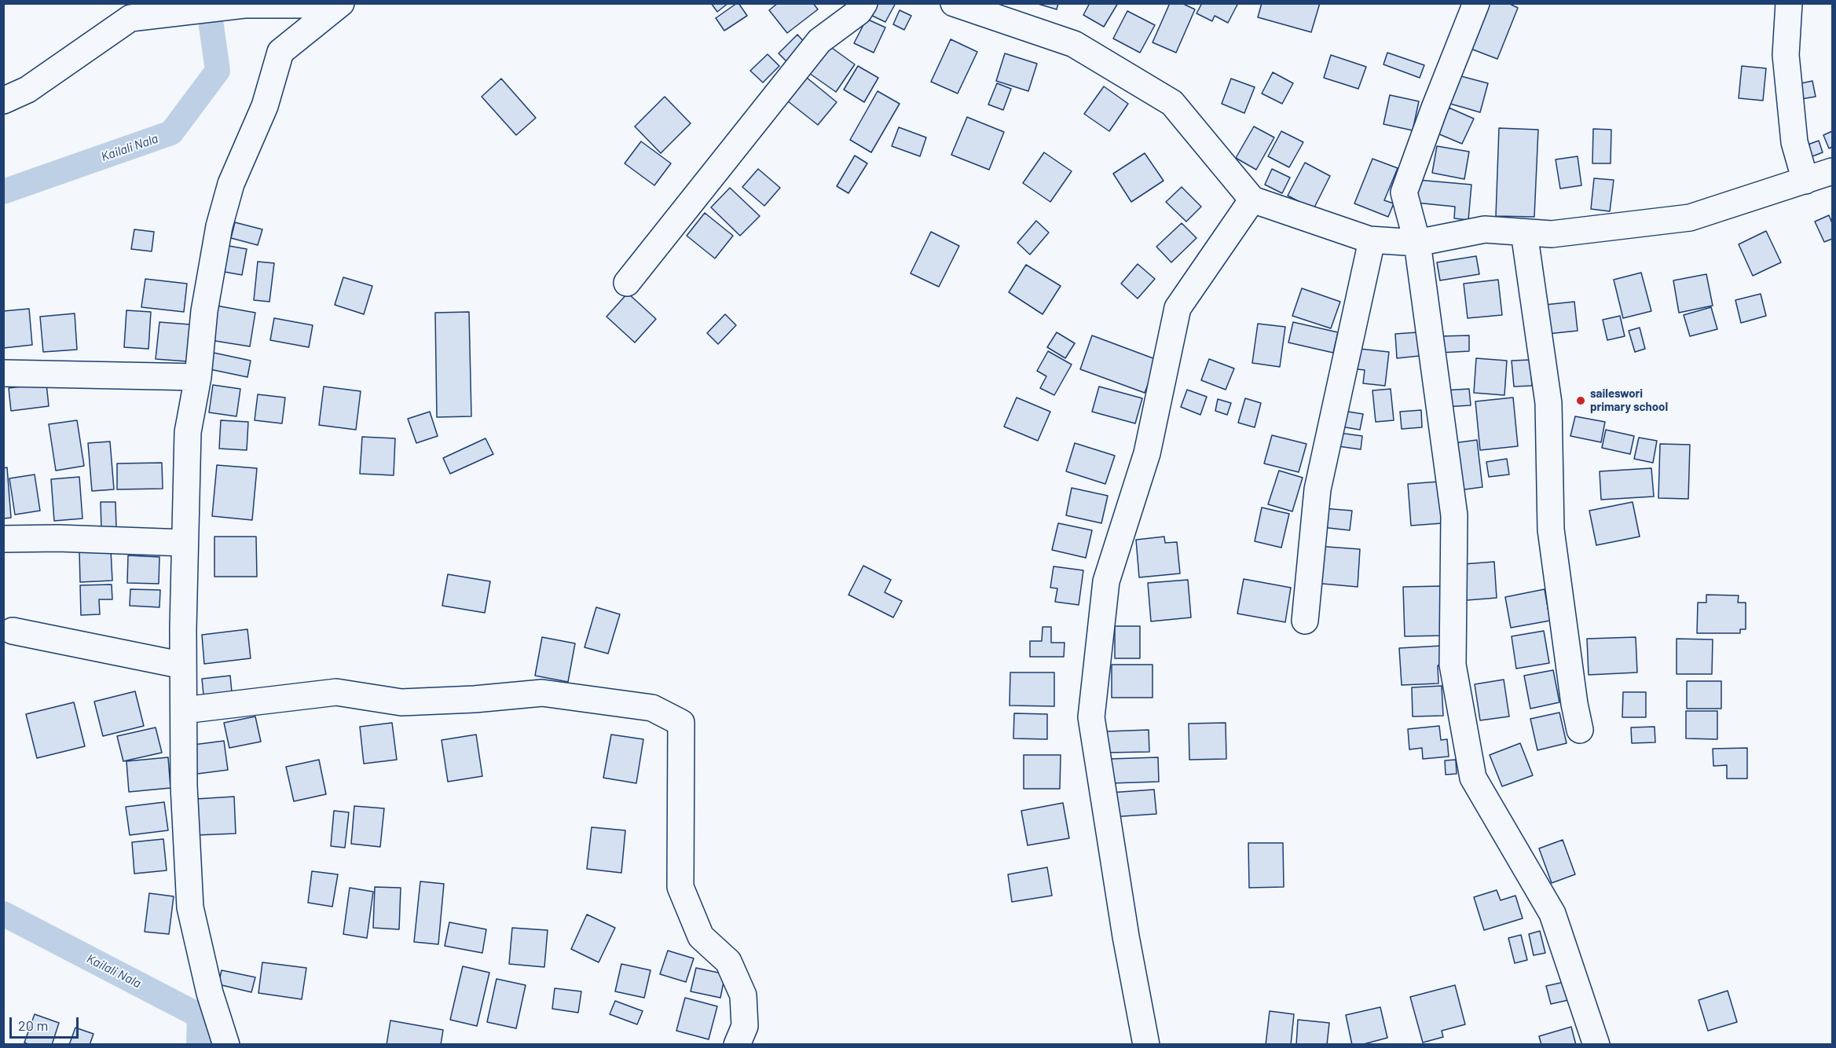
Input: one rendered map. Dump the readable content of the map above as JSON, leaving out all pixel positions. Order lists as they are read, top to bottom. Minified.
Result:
{"water":["Kailali Nala"],"places":["saileswori primary school"],"scale_bar":"20 m"}
